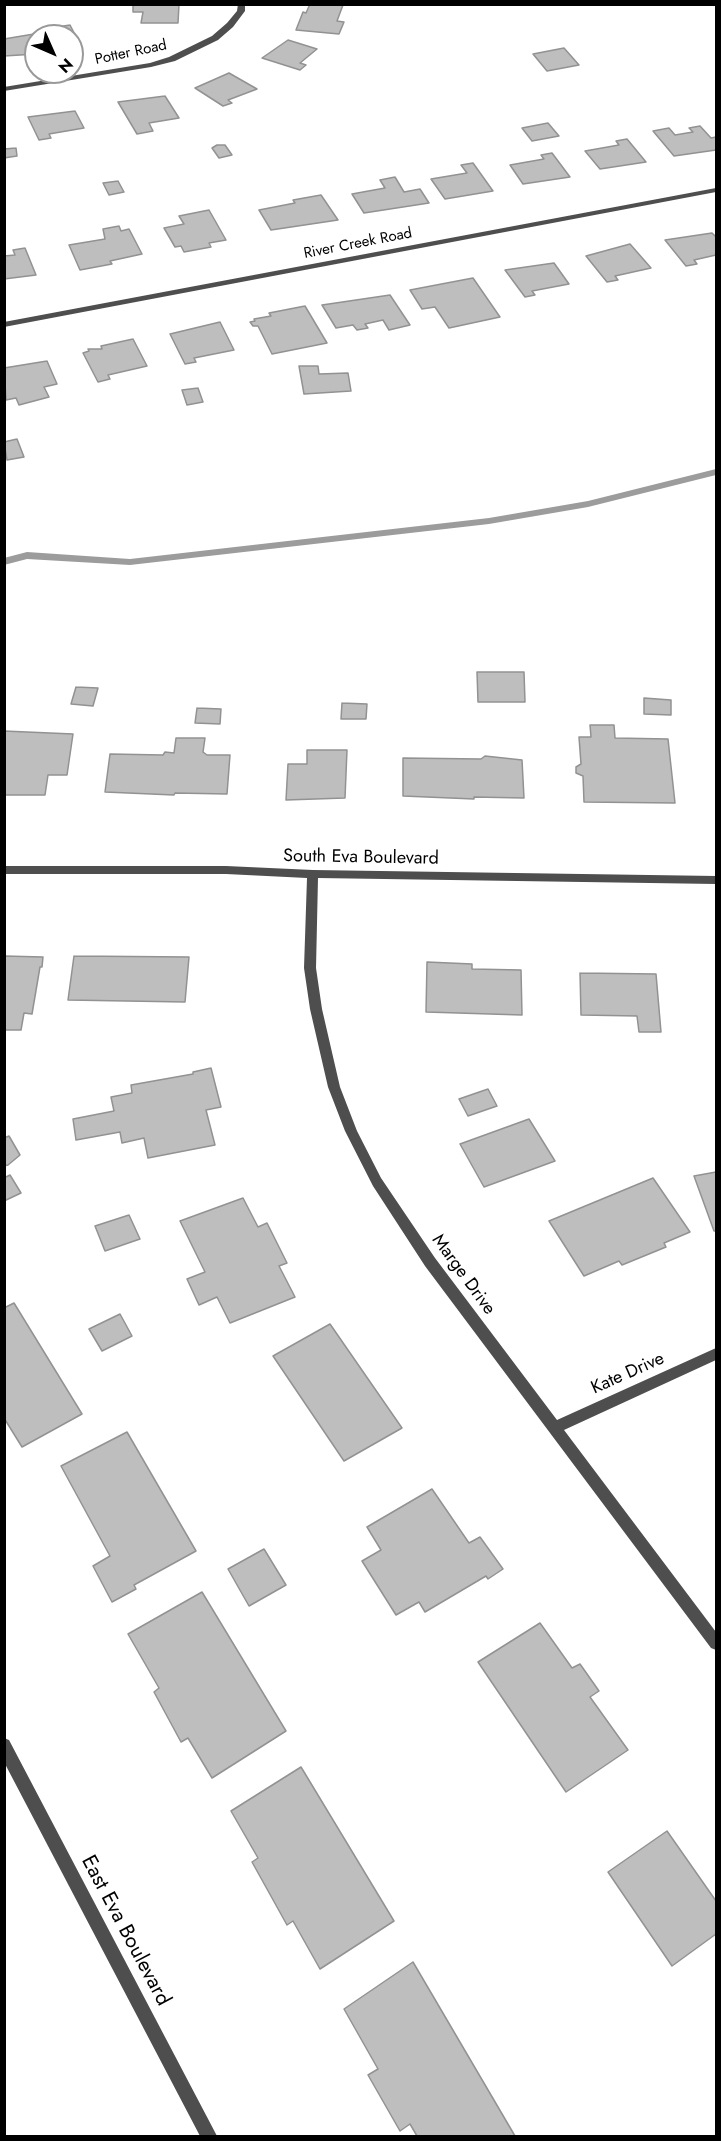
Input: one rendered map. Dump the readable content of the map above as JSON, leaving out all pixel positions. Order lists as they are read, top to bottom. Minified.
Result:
{"streets":{"street":["Potter Road","River Creek Road","South Eva Boulevard","Marge Drive","Kate Drive","East Eva Boulevard"]},"crossings":[["South Eva Boulevard","Marge Drive"],["Marge Drive","Kate Drive"]],"north":"bottom right"}
